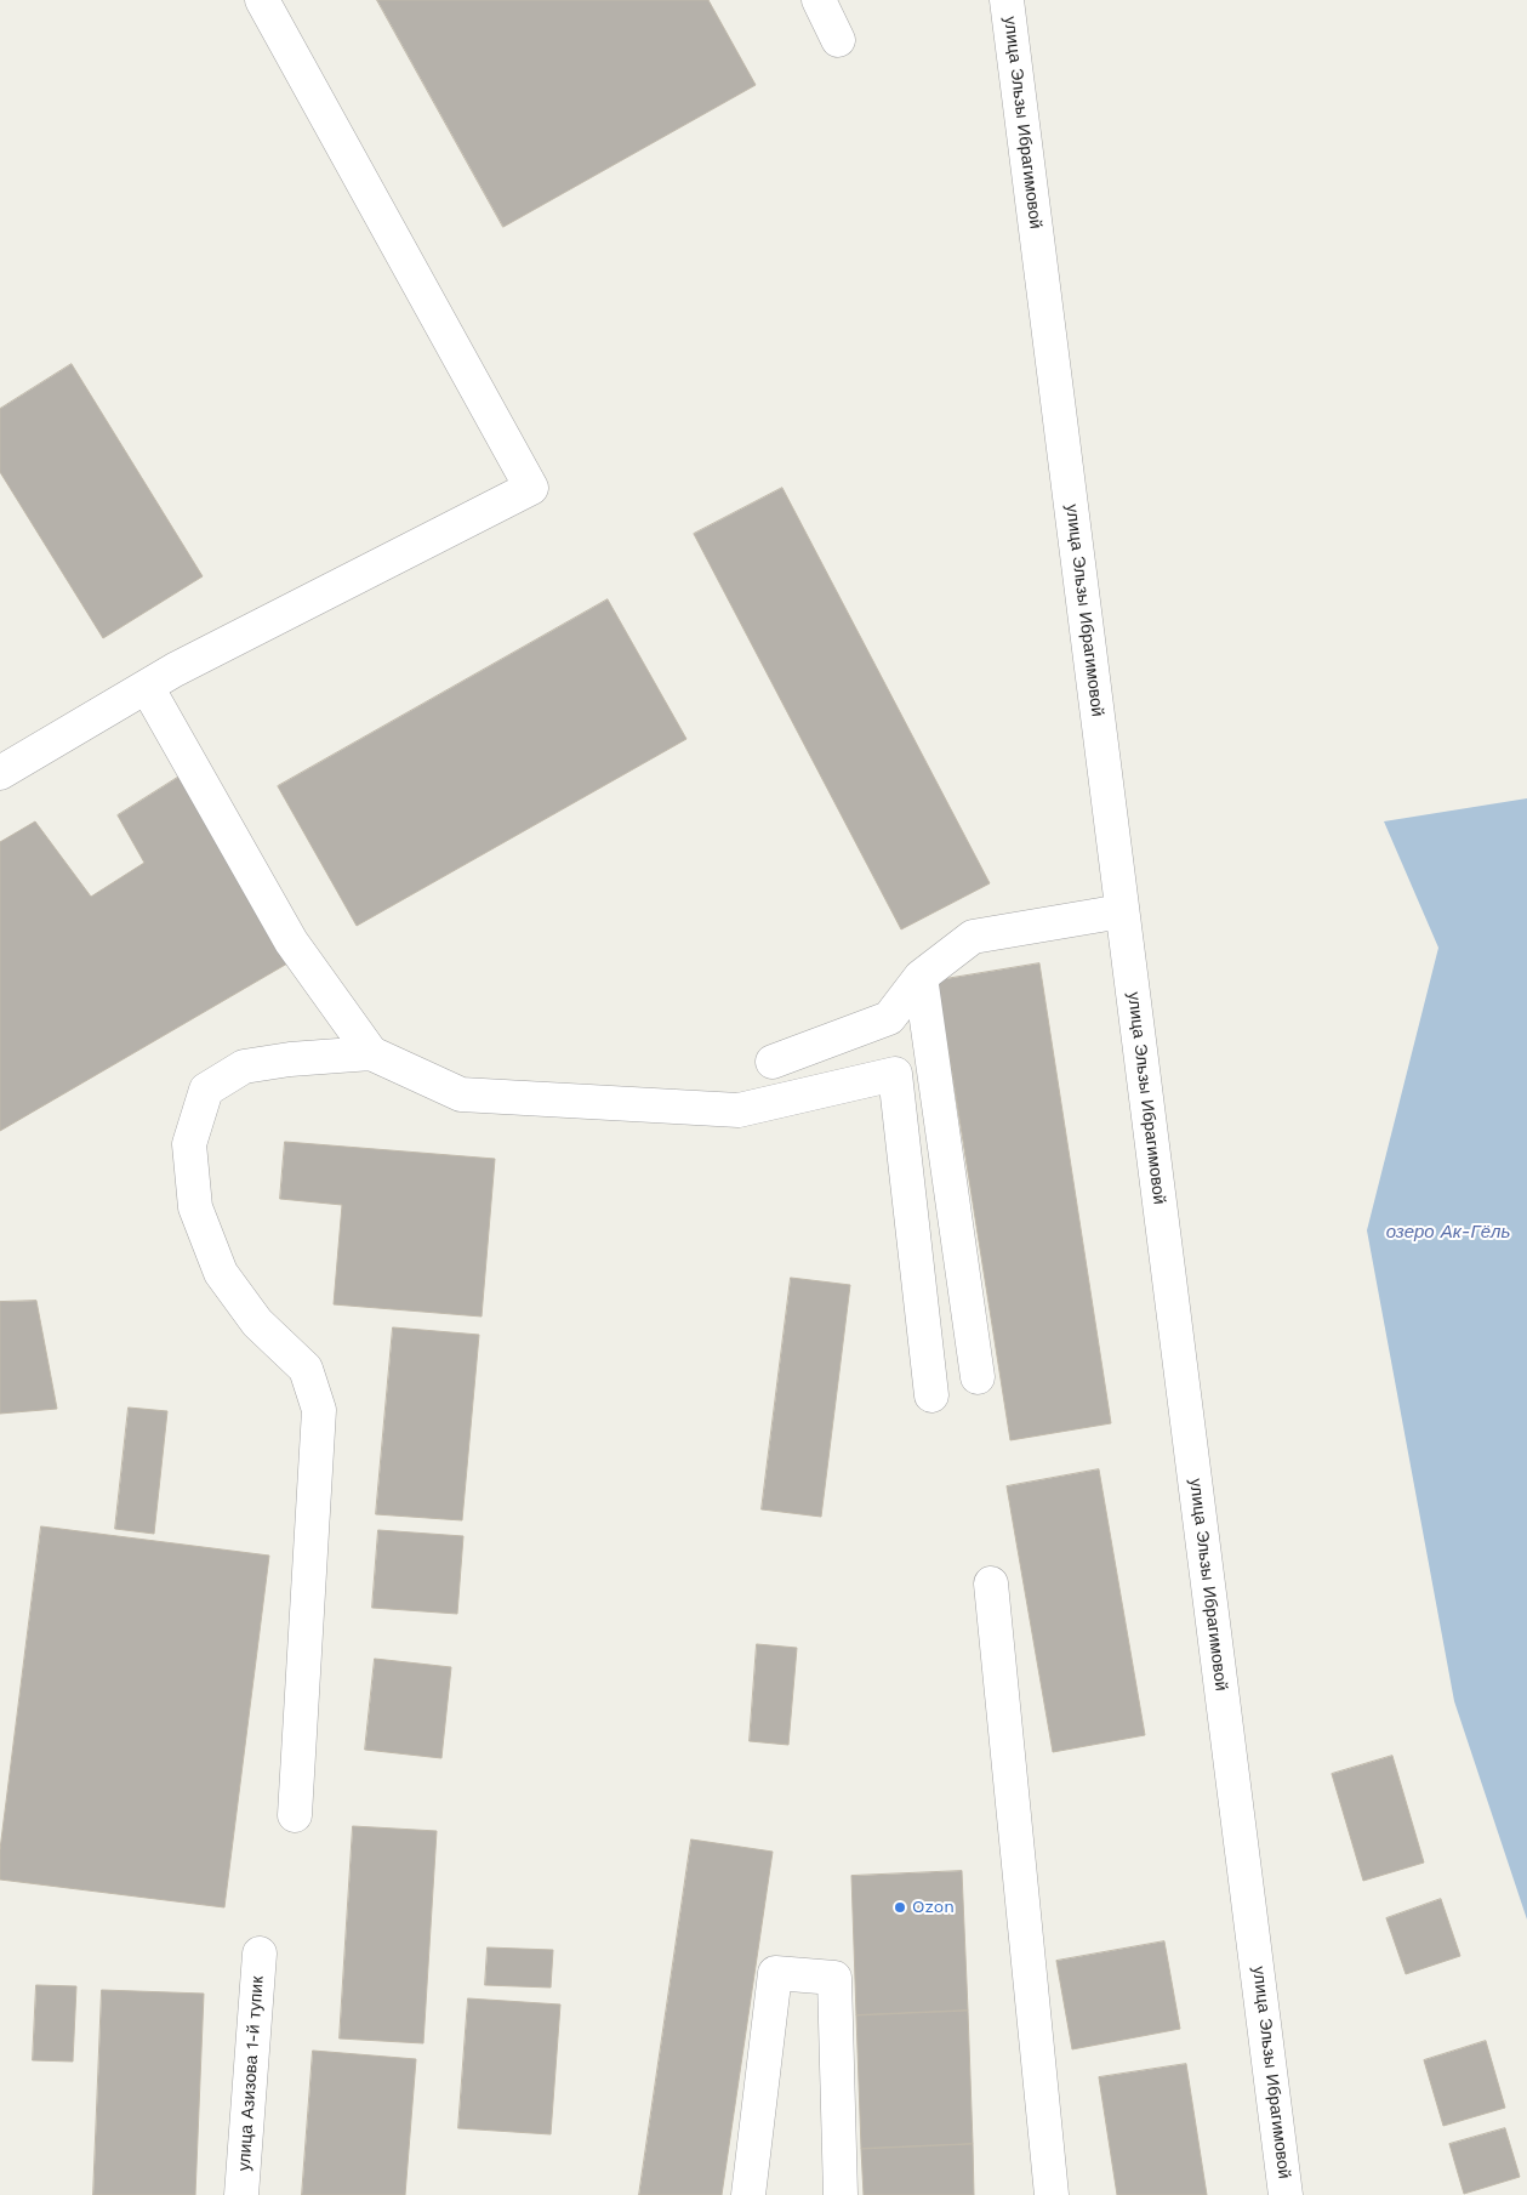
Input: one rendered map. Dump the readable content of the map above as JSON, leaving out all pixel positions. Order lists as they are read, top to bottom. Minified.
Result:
{"streets":{"street":["улица Эльзы Ибрагимовой","улица Азизова 1-й тупик"]},"water":["озеро Ак-Гёль"],"places":["Ozon"]}
